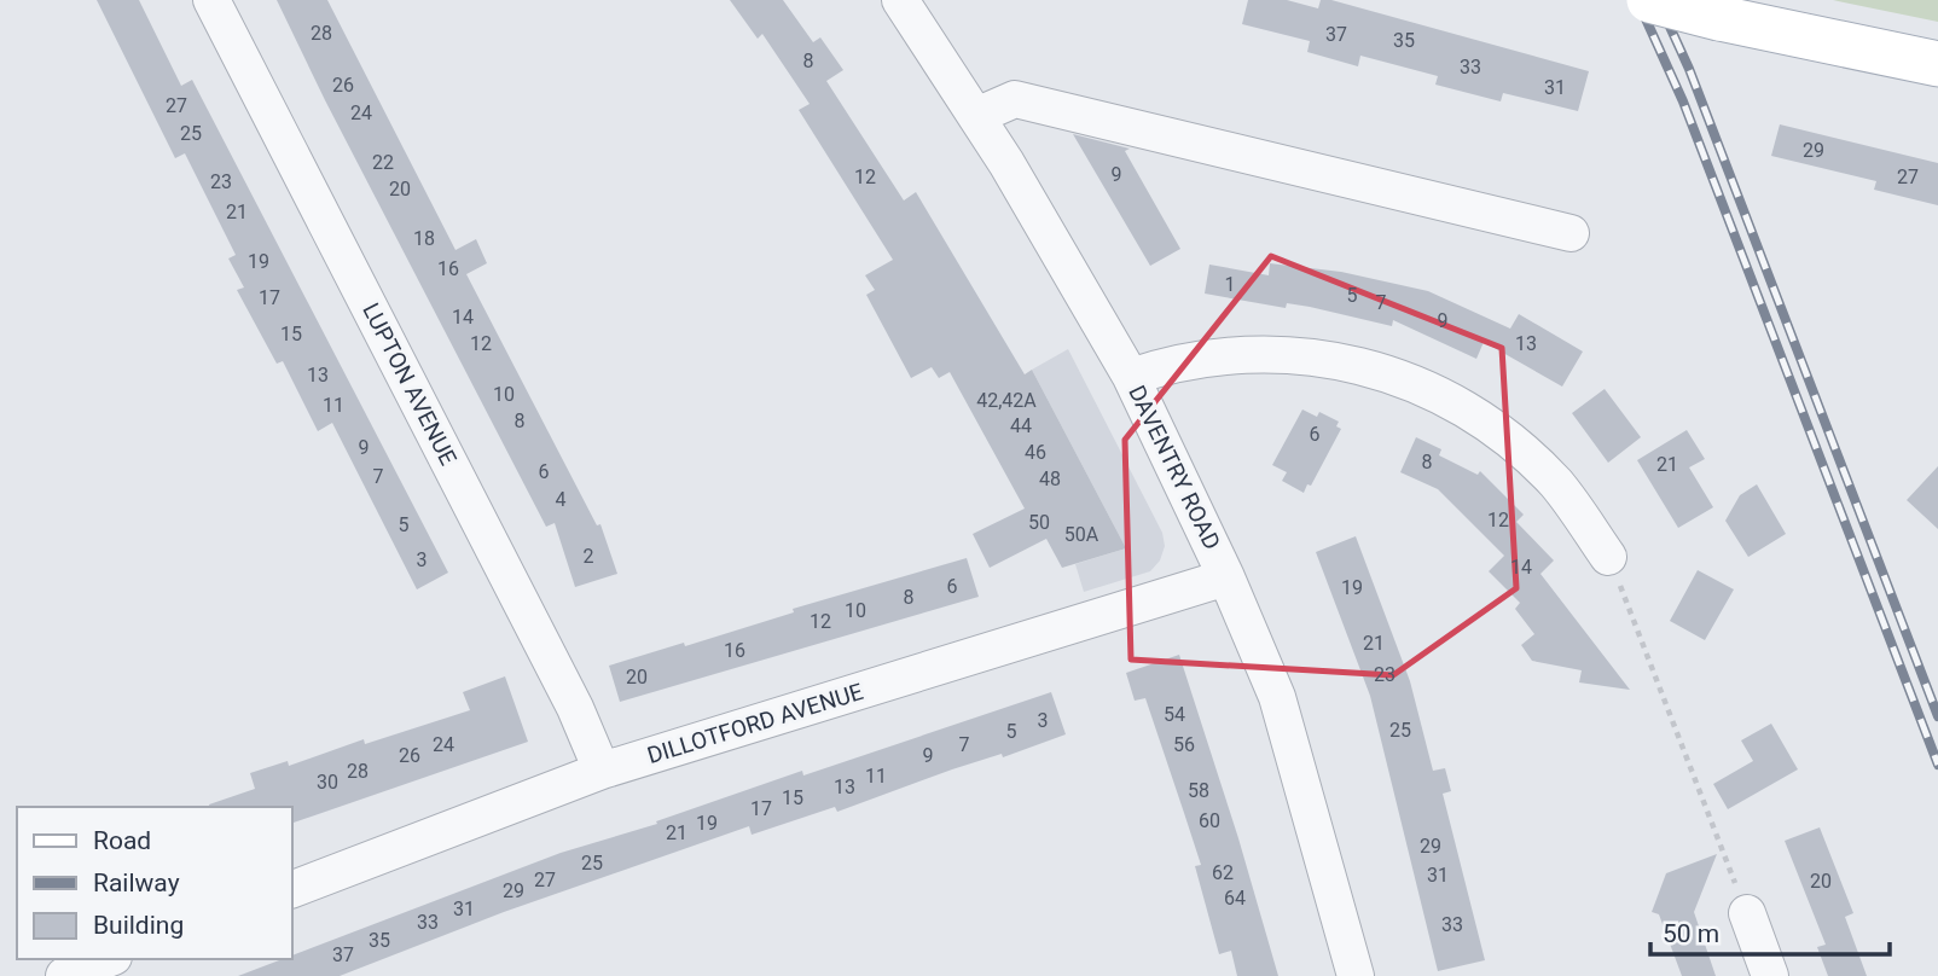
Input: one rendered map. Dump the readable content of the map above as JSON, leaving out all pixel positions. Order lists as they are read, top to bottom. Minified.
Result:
{"streets":{"street":["LUPTON AVENUE","DAVENTRY ROAD","DILLOTFORD AVENUE"]},"crossings":[["LUPTON AVENUE","DILLOTFORD AVENUE"],["DAVENTRY ROAD","DILLOTFORD AVENUE"]],"house_numbers":["28","37","35","8","33","26","31","27","24","25","29","22","9","12","27","23","20","21","18","19","16","1","5","17","7","14","9","15","12","13","13","10","42,42A","11","8","44","6","9","46","8","21","6","7","48","4","12","50","5","50A","2","3","14","6","19","8","10","12","21","16","23","20","54","3","25","5","24","7","56","26","9","28","11","30","13","58","15","17","60","19","21","29","25","62","31","27","20","29","64","31","33","33","35","37"],"legend":["Road","Railway","Building"],"scale_bar":"50 m"}
